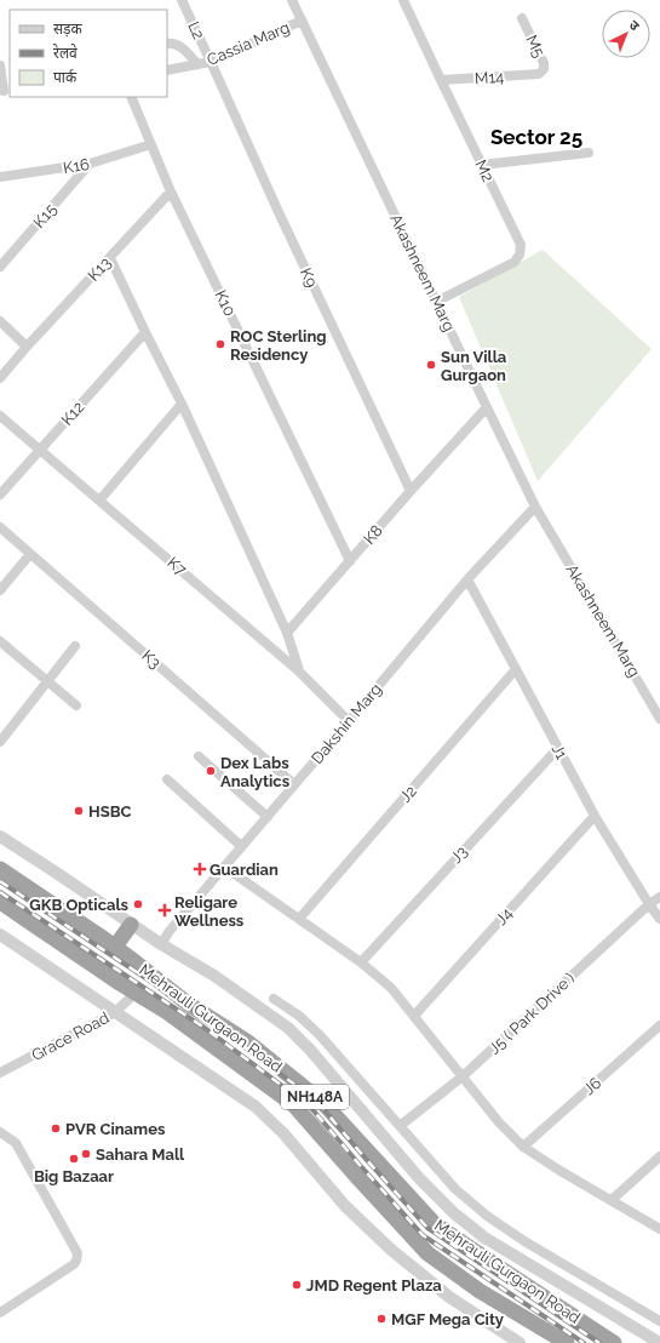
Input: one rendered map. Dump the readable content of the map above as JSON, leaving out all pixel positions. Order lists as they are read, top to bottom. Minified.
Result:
{"streets":{"highway":["Mehrauli Gurgaon Road","NH148A"],"street":["L2","Cassia Marg","M5","M14","K16","M2","K15","K13","Akashneem Marg","K9","K10","K12","K8","K7","K3","Dakshin Marg","J1","J2","J3","J4","J5 ( Park Drive )","Grace Road","J6"]},"crossings":[["L2","Cassia Marg"],["L2","K9"],["Cassia Marg","Akashneem Marg"],["Cassia Marg","K9"],["M5","M14"],["M14","M2"],["K16","K15"],["K16","K10"],["M2","Akashneem Marg"],["K13","K10"],["Akashneem Marg","K8"],["Akashneem Marg","Dakshin Marg"],["K9","K8"],["K10","K8"],["K12","K7"],["K7","Dakshin Marg"],["K3","Dakshin Marg"],["Dakshin Marg","J1"],["J1","J2"],["J1","J3"],["J1","J4"],["J1","J5 ( Park Drive )"],["Mehrauli Gurgaon Road","Grace Road"]],"districts":["Sector 25"],"places":{"other":["ROC Sterling Residency","Sun Villa Gurgaon","Dex Labs Analytics","HSBC","GKB Opticals","PVR Cinames","Sahara Mall","Big Bazaar","JMD Regent Plaza","MGF Mega City"],"health":["Guardian","Religare Wellness"]},"legend":["सड़क","रेलवे","पार्क"],"north":"top right"}
